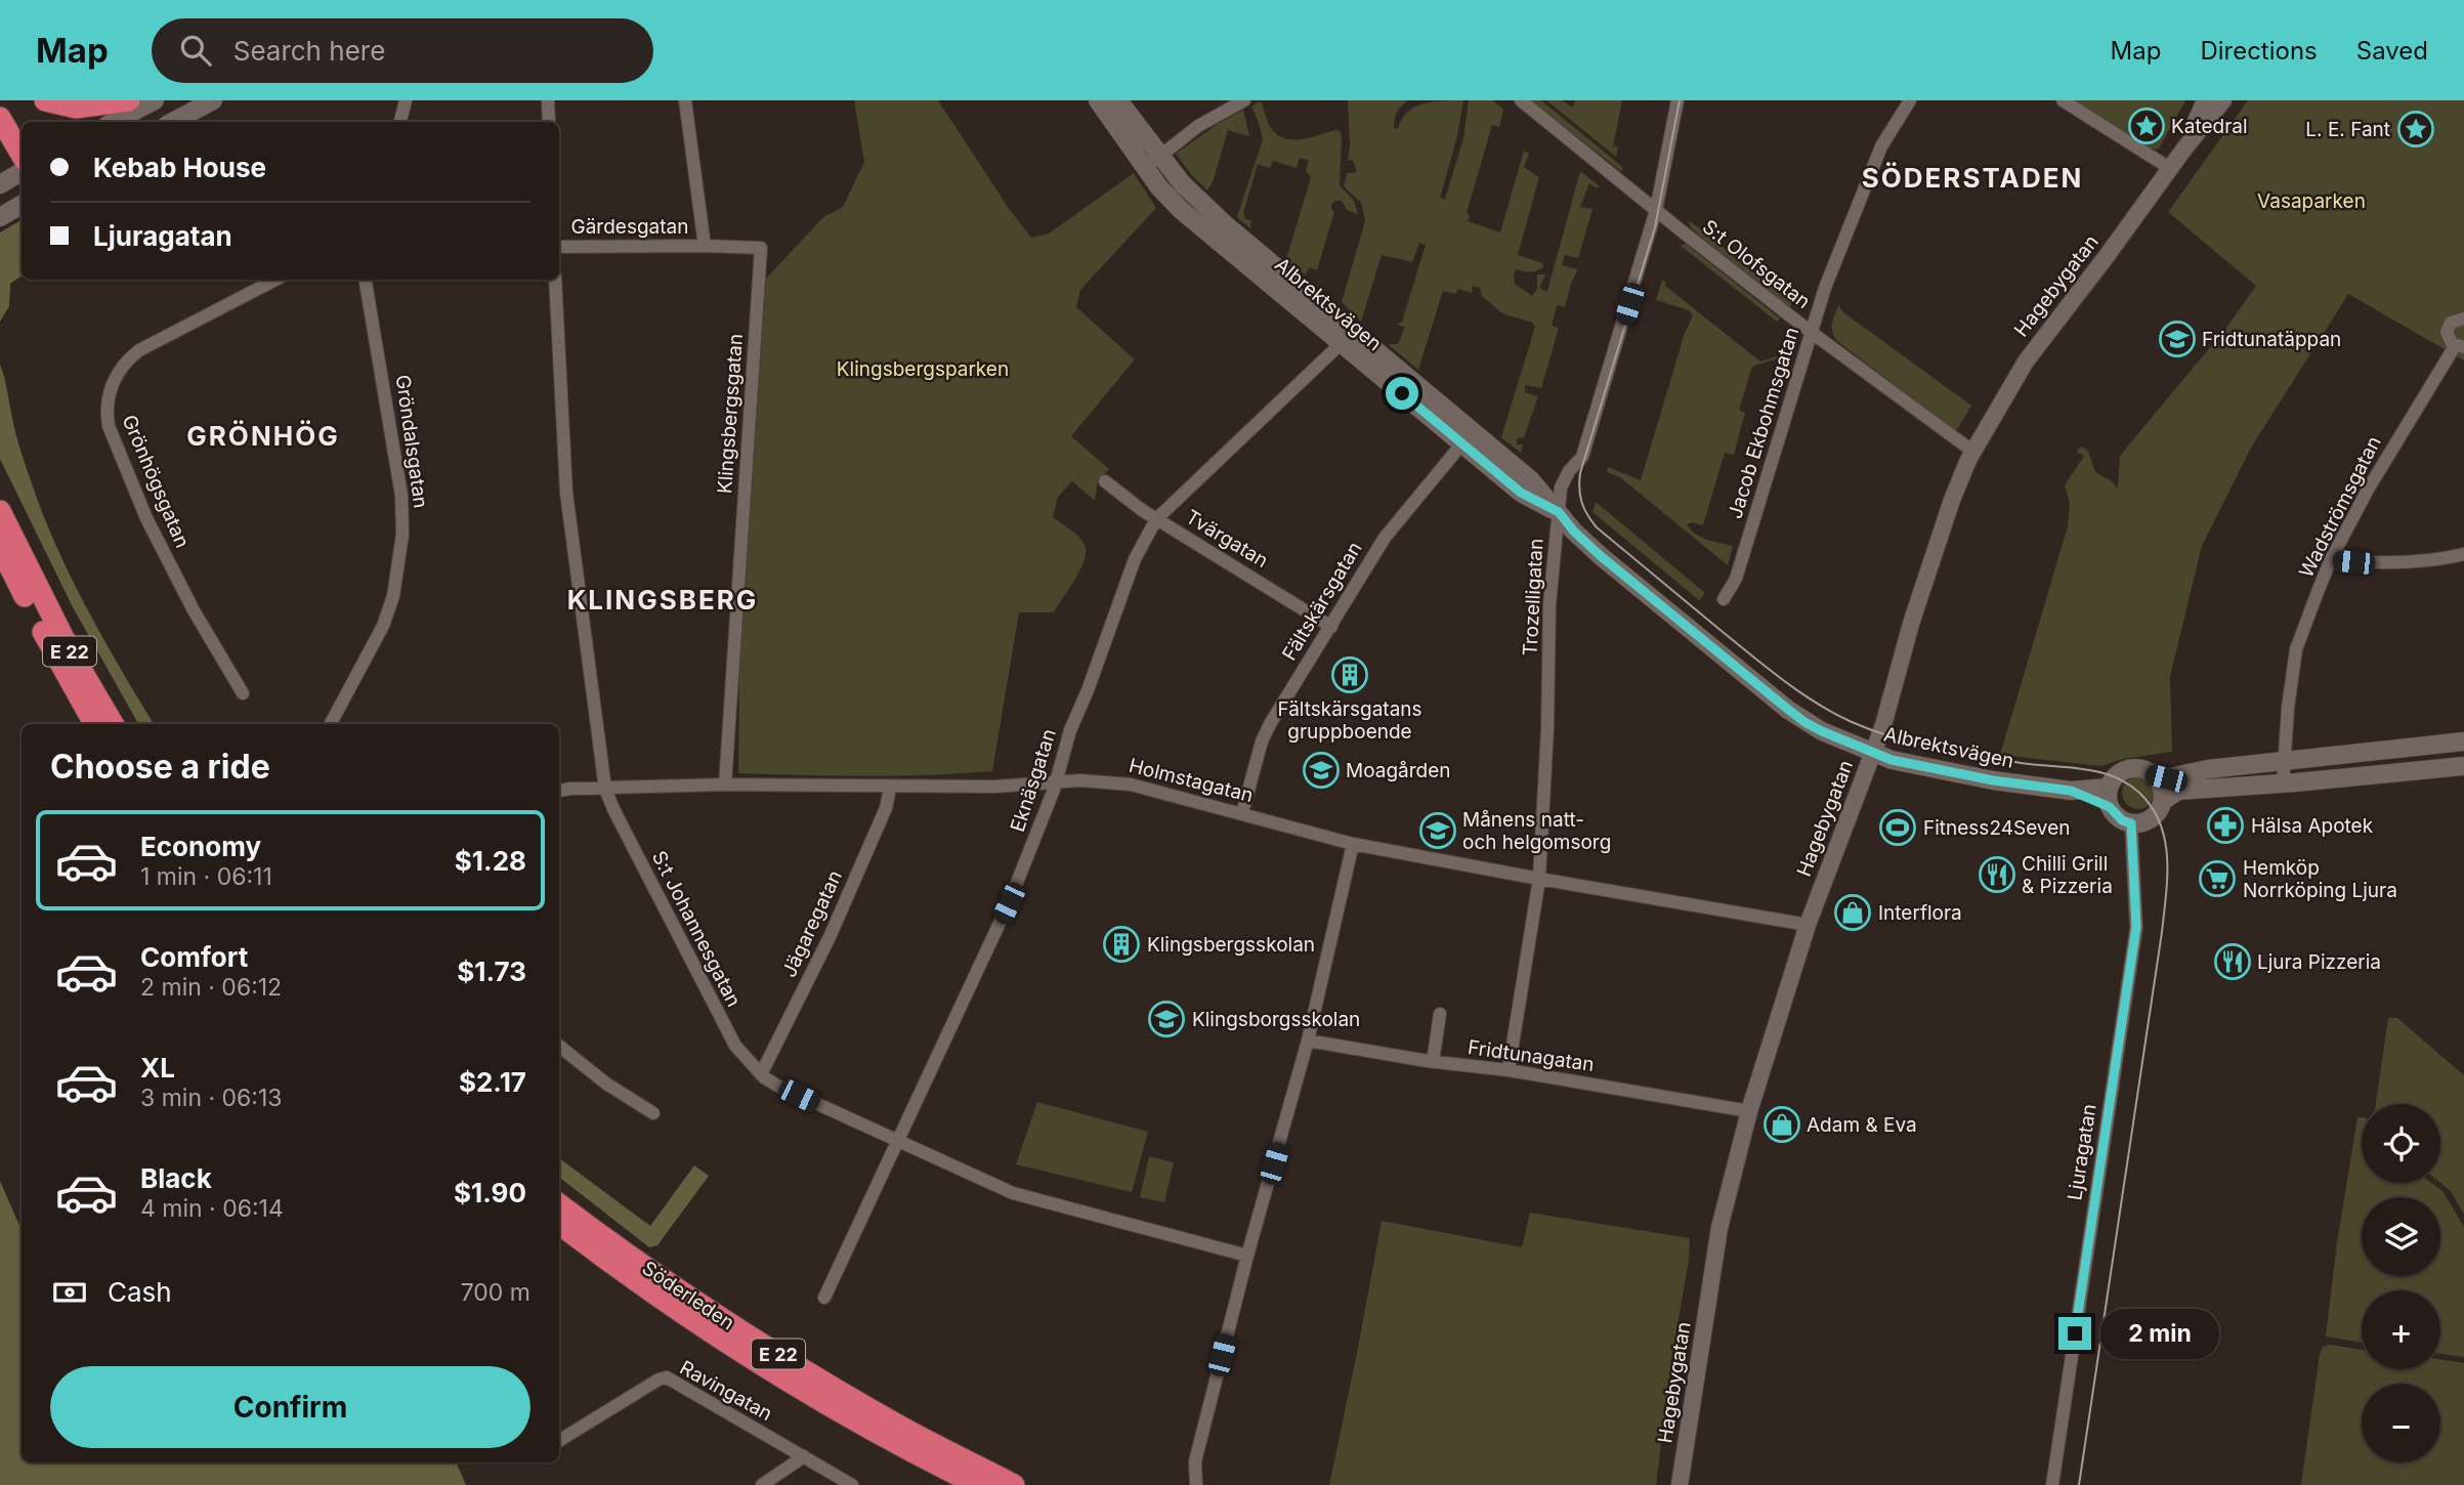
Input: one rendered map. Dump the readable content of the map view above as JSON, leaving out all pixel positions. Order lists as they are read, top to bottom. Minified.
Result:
{"streets":{"highway":["E 22","Söderleden"],"main road":["Albrektsvägen"],"street":["Gärdesgatan","S:t Olofsgatan","Hagebygatan","Klingsbergsgatan","Jacob Ekbohmsgatan","Gröndalsgatan","Grönhögsgatan","Wadströmsgatan","Tvärgatan","Trozelligatan","Fältskärsgatan","Eknäsgatan","Holmstagatan","Jägaregatan","S:t Johannesgatan","Fridtunagatan","Ljuragatan","Ravingatan"]},"crossings":[["Gärdesgatan","Klingsbergsgatan"],["S:t Olofsgatan","Hagebygatan"],["S:t Olofsgatan","Jacob Ekbohmsgatan"],["S:t Olofsgatan","Trozelligatan"],["Hagebygatan","Albrektsvägen"],["Hagebygatan","Holmstagatan"],["Hagebygatan","Fridtunagatan"],["Albrektsvägen","Trozelligatan"],["Albrektsvägen","Fältskärsgatan"],["Albrektsvägen","Eknäsgatan"],["Albrektsvägen","Ljuragatan"],["Klingsbergsgatan","Holmstagatan"],["Tvärgatan","Fältskärsgatan"],["Tvärgatan","Eknäsgatan"],["Trozelligatan","Holmstagatan"],["Trozelligatan","Fridtunagatan"],["Fältskärsgatan","Holmstagatan"],["Eknäsgatan","Holmstagatan"],["Eknäsgatan","S:t Johannesgatan"],["Holmstagatan","Jägaregatan"],["Holmstagatan","S:t Johannesgatan"],["Jägaregatan","S:t Johannesgatan"]],"districts":["SÖDERSTADEN","GRÖNHÖG","KLINGSBERG"],"parks":["Vasaparken","Klingsbergsparken"],"places":{"place":["Katedral","L. E. Fant"],"school or university":["Fridtunatäppan","Moagården","Månens natt- och helgomsorg","Klingsborgsskolan"],"building":["Fältskärsgatans gruppboende","Klingsbergsskolan"],"pharmacy":["Hälsa Apotek"],"sports":["Fitness24Seven"],"restaurant":["Chilli Grill & Pizzeria","Ljura Pizzeria"],"supermarket":["Hemköp Norrköping Ljura"],"shop":["Interflora","Adam & Eva"]},"page":{"header":"Map","search":"Search here","nav":["Map","Directions","Saved"],"banner":["Kebab House","Ljuragatan"],"heading":"Choose a ride","list":[{"name":"Economy","note":"1 min · 06:11","value":"$1.28"},{"name":"Comfort","note":"2 min · 06:12","value":"$1.73"},{"name":"XL","note":"3 min · 06:13","value":"$2.17"},{"name":"Black","note":"4 min · 06:14","value":"$1.90"}],"map_buttons":["+","−"],"pay":["Cash","700 m"],"bubble":"2 min","buttons":"Confirm"}}
